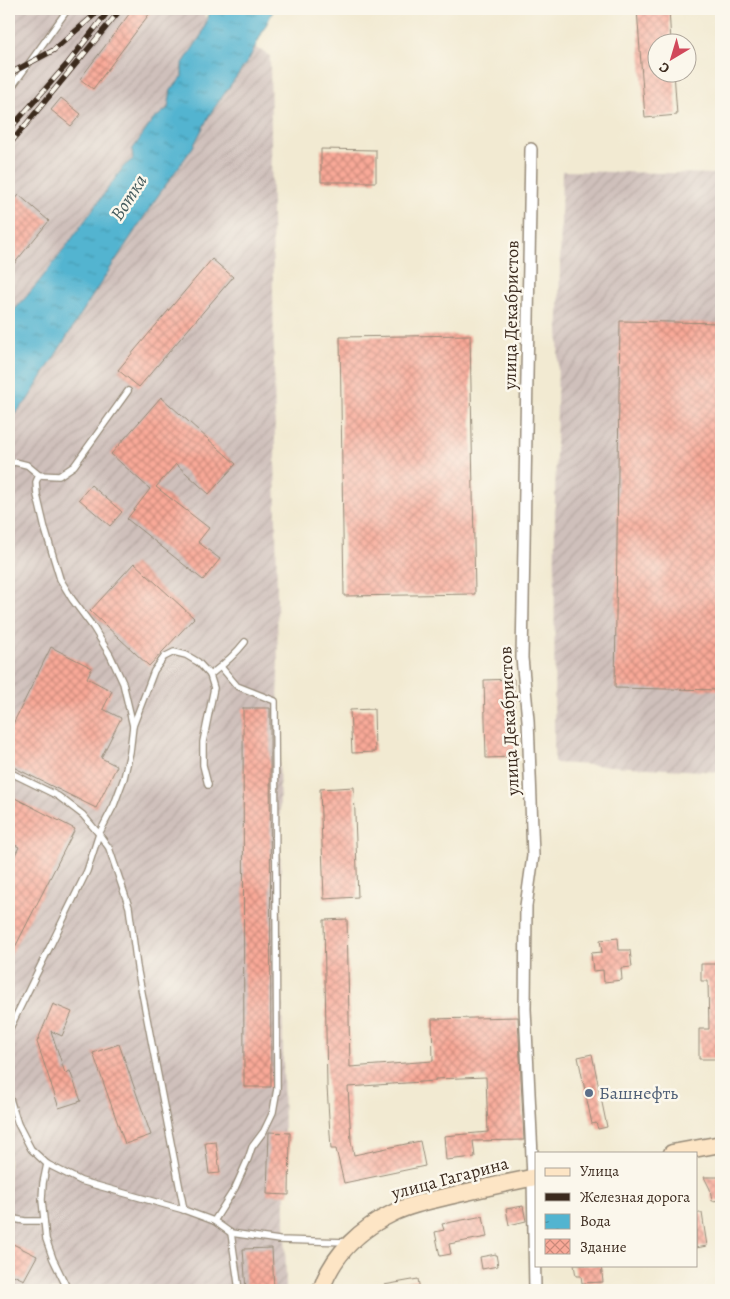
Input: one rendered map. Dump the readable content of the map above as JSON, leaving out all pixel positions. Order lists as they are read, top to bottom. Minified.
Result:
{"streets":{"main road":["улица Гагарина"],"street":["улица Декабристов"]},"crossings":[["улица Декабристов","улица Гагарина"]],"water":["Вотка"],"places":["Башнефть"],"legend":["Улица","Железная дорога","Вода","Здание"],"north":"bottom left"}
